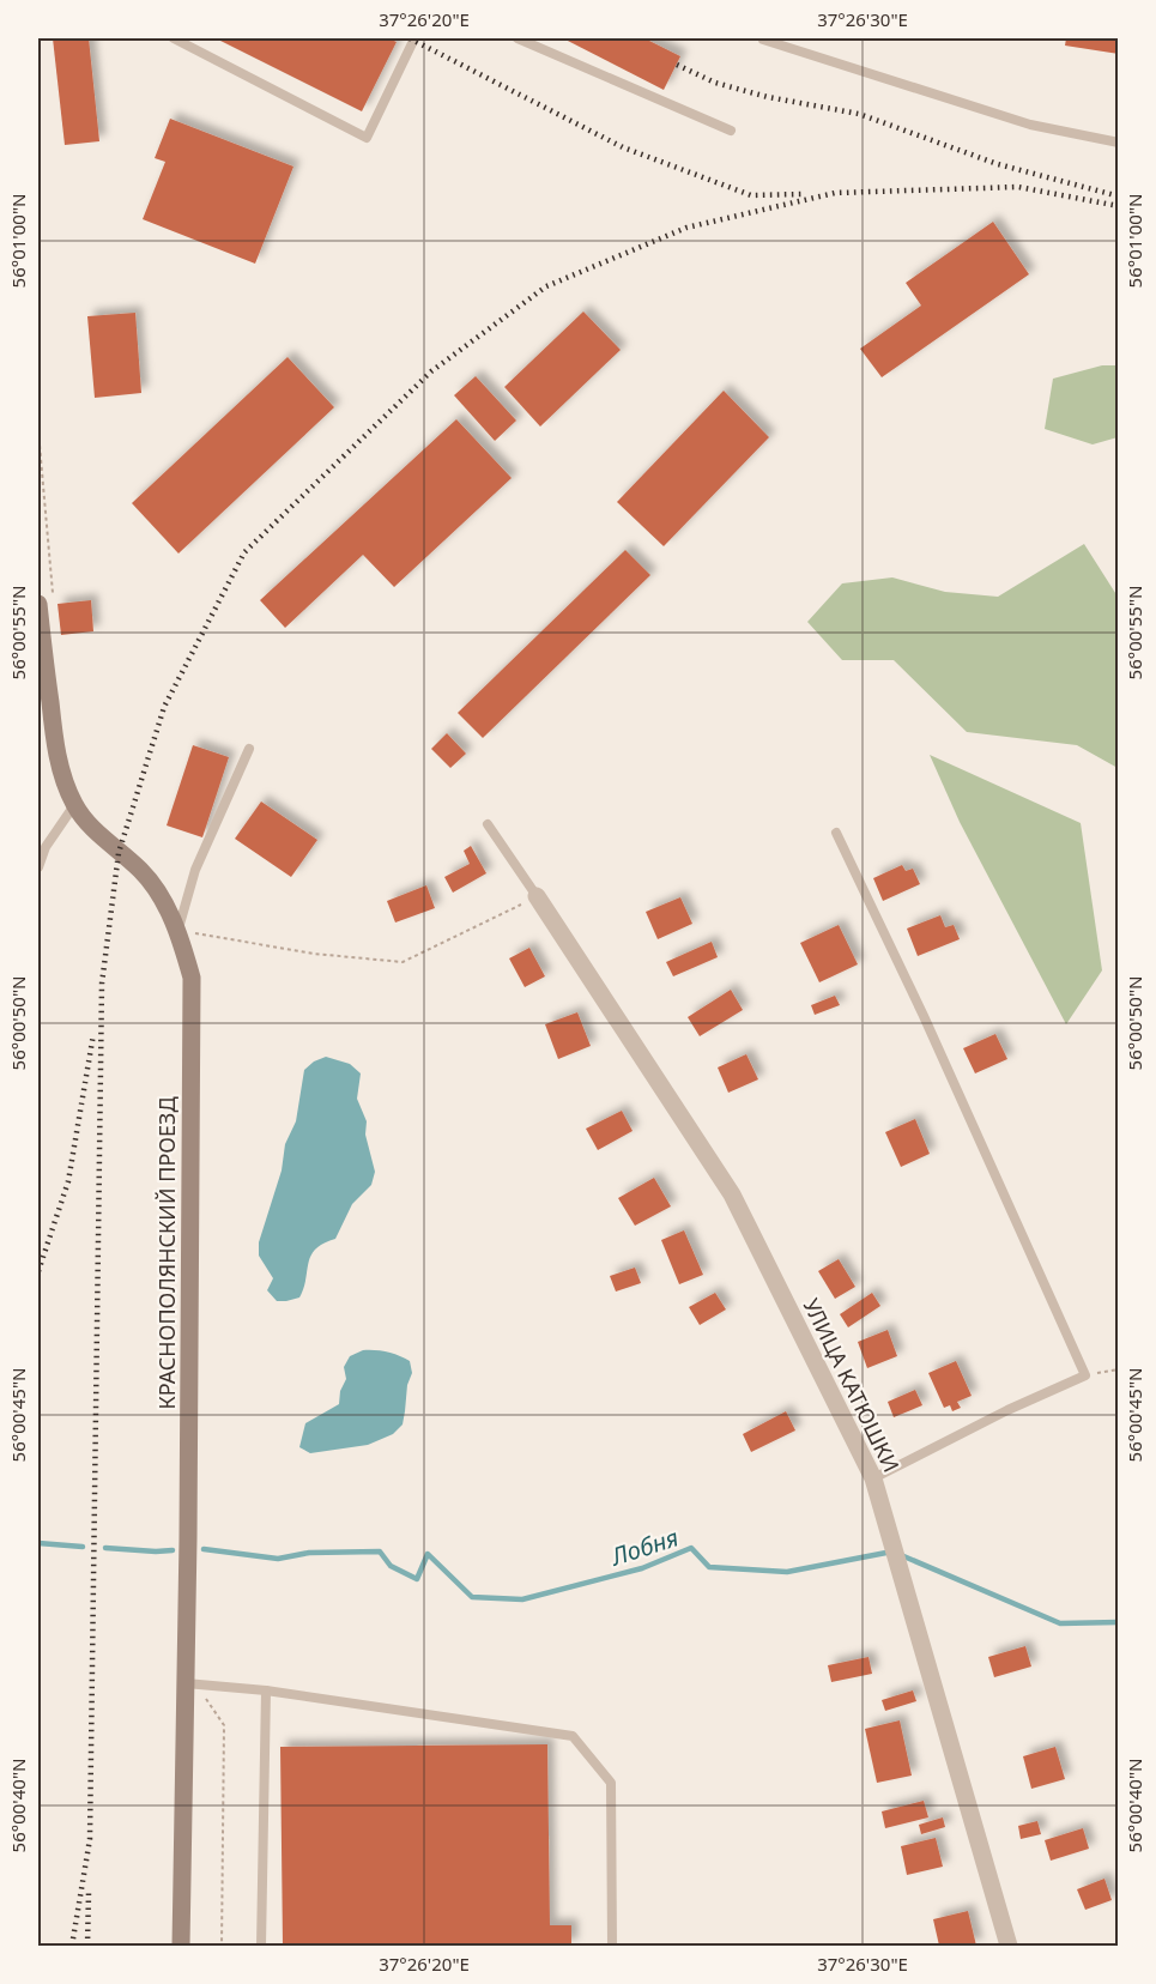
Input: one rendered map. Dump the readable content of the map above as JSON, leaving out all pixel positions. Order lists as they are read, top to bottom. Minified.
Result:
{"streets":{"main road":["КРАСНОПОЛЯНСКИЙ ПРОЕЗД"],"street":["УЛИЦА КАТЮШКИ"]},"water":["Лобня"],"coordinates":["37°26'20\"E","37°26'30\"E","56°01'00\"N","56°00'55\"N","56°00'50\"N","56°00'45\"N","56°00'40\"N"]}
